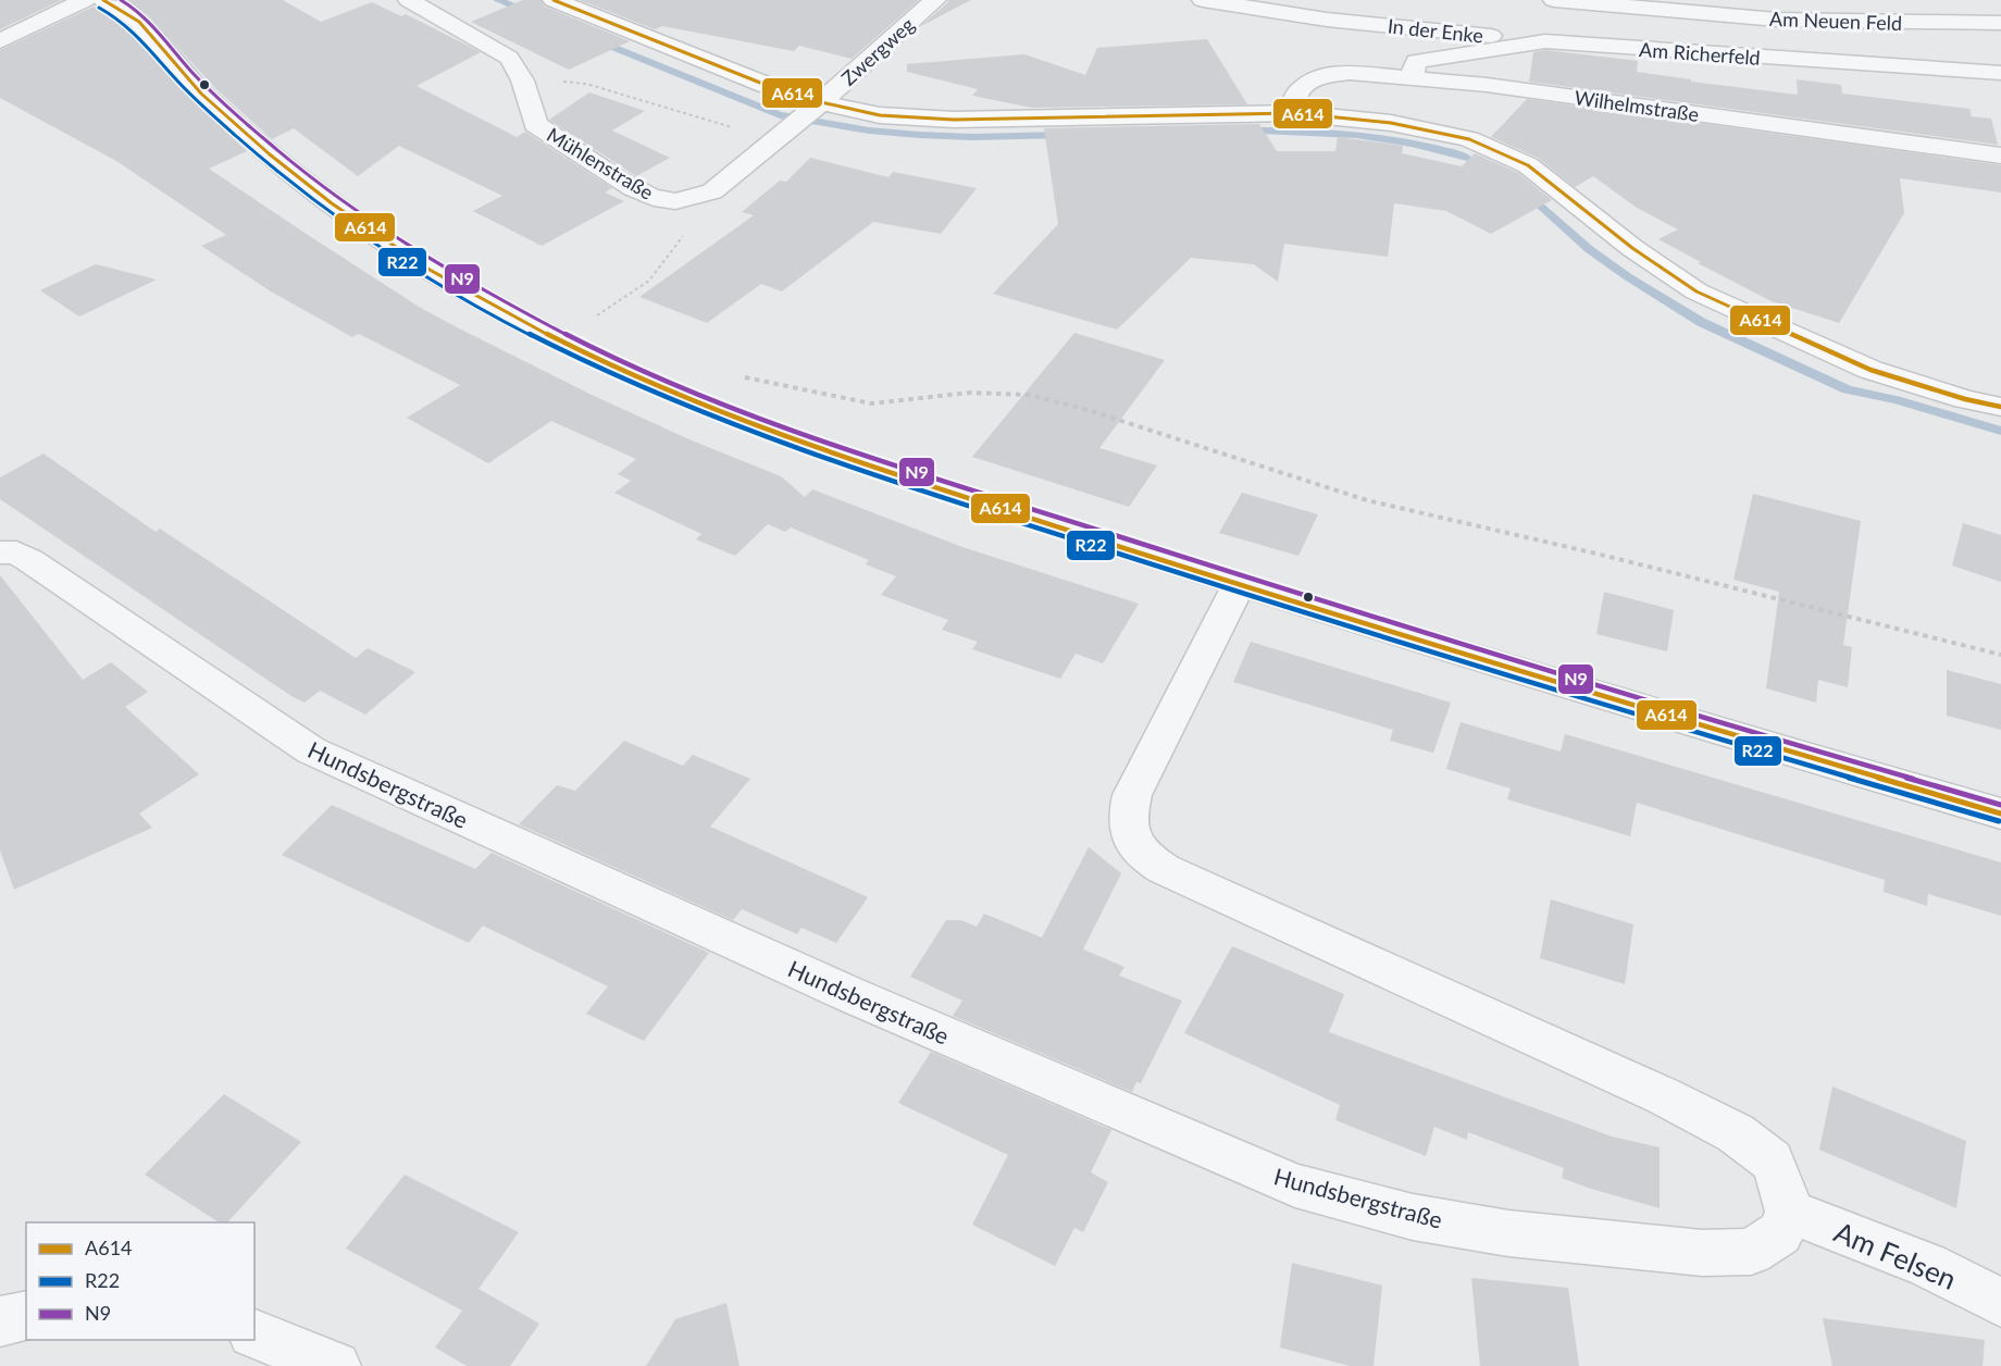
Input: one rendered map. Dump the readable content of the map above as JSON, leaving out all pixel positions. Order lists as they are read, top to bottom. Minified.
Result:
{"streets":{"street":["Am Neuen Feld","In der Enke","Zwergweg","Am Richerfeld","Wilhelmstraße","Mühlenstraße","Hundsbergstraße","Am Felsen"]},"crossings":[["In der Enke","Am Richerfeld"],["In der Enke","Wilhelmstraße"],["Zwergweg","Mühlenstraße"],["Am Richerfeld","Wilhelmstraße"],["Hundsbergstraße","Am Felsen"]],"lines":["transit line A614","transit line N9","transit line R22"],"legend":["A614","R22","N9"]}
